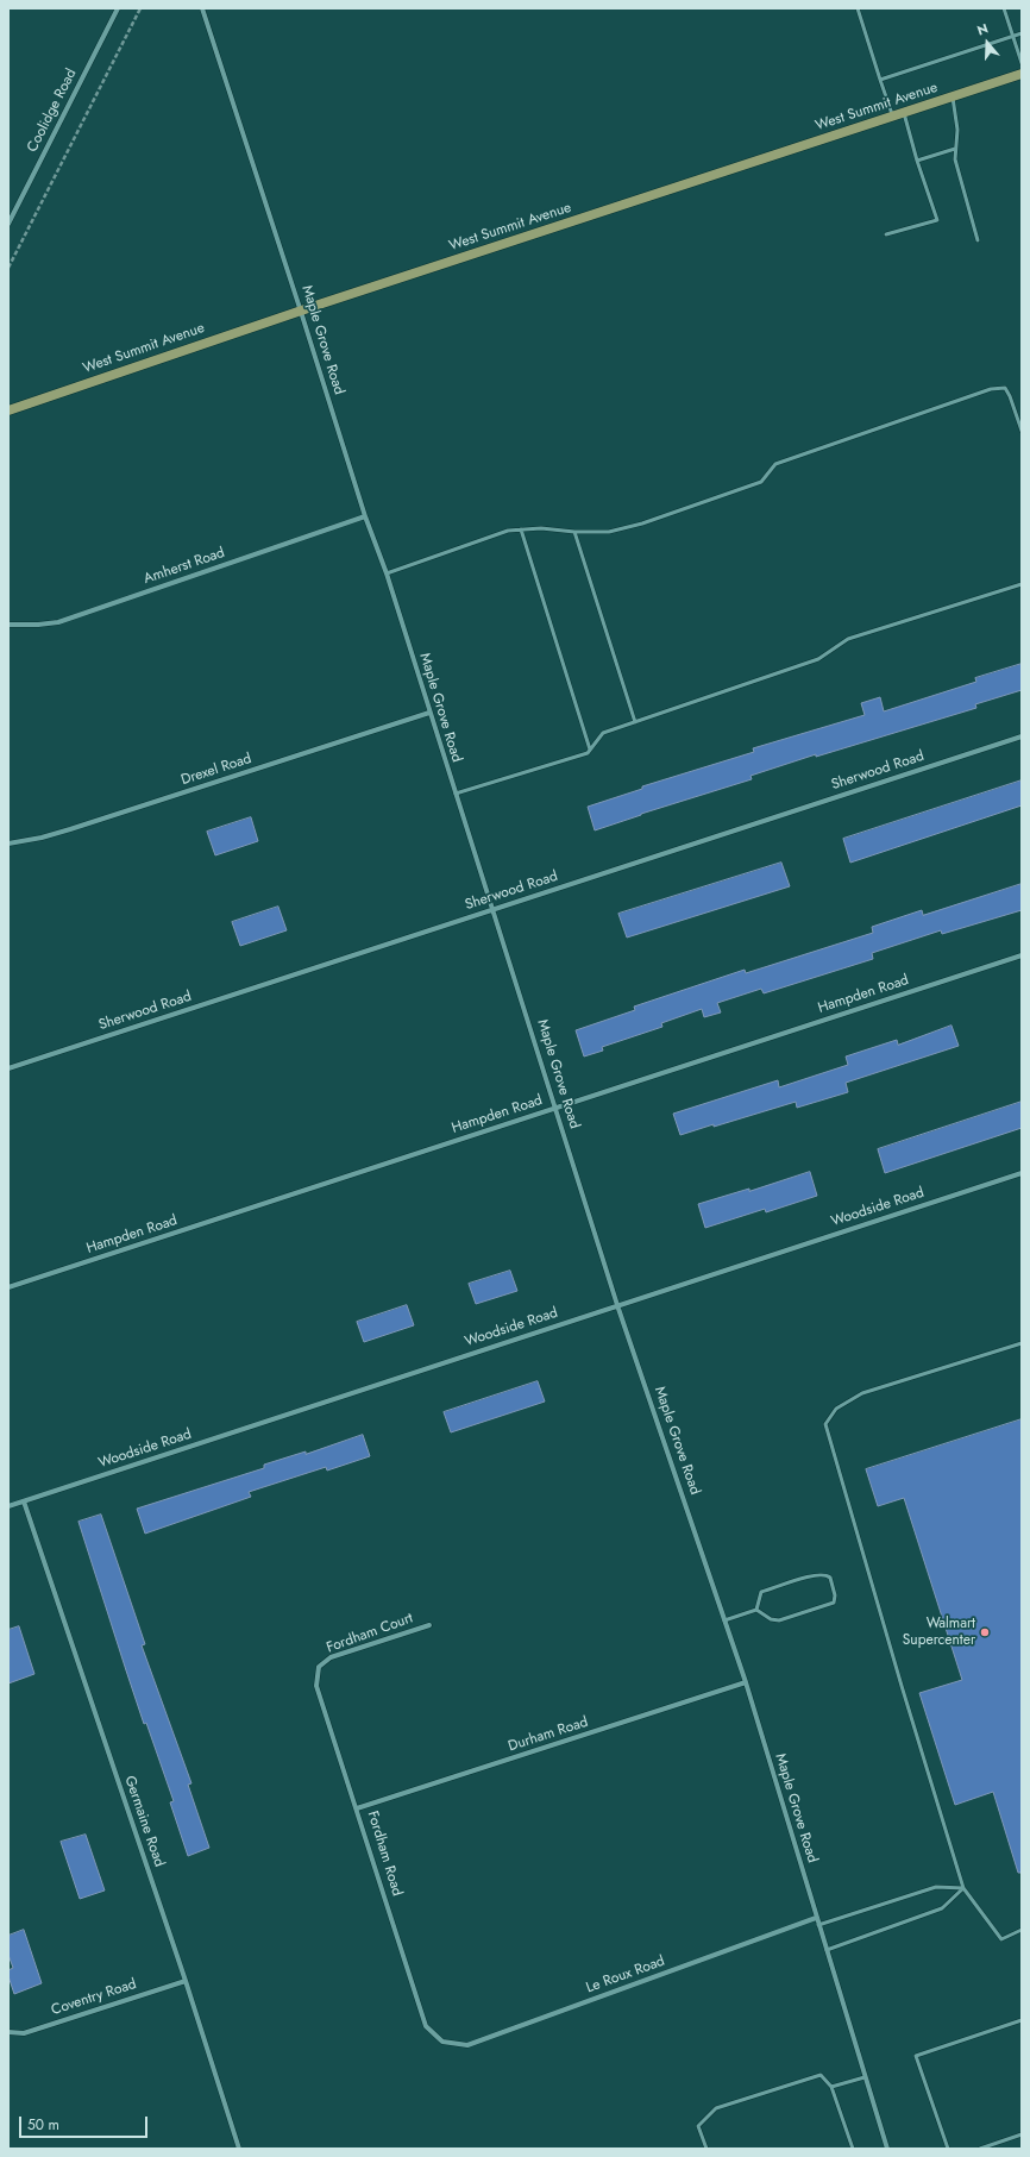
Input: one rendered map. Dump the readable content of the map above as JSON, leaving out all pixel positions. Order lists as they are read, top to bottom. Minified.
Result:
{"streets":{"street":["West Summit Avenue","Coolidge Road","Maple Grove Road","Amherst Road","Drexel Road","Sherwood Road","Hampden Road","Woodside Road","Fordham Court","Durham Road","Germaine Road","Fordham Road","Le Roux Road","Coventry Road"]},"crossings":[["West Summit Avenue","Maple Grove Road"],["Maple Grove Road","Amherst Road"],["Maple Grove Road","Drexel Road"],["Maple Grove Road","Sherwood Road"],["Maple Grove Road","Hampden Road"],["Maple Grove Road","Woodside Road"],["Maple Grove Road","Durham Road"],["Maple Grove Road","Le Roux Road"],["Woodside Road","Germaine Road"],["Fordham Court","Fordham Road"],["Durham Road","Fordham Road"],["Germaine Road","Coventry Road"],["Fordham Road","Le Roux Road"]],"places":["Walmart Supercenter"],"scale_bar":"50 m","north":"top"}
